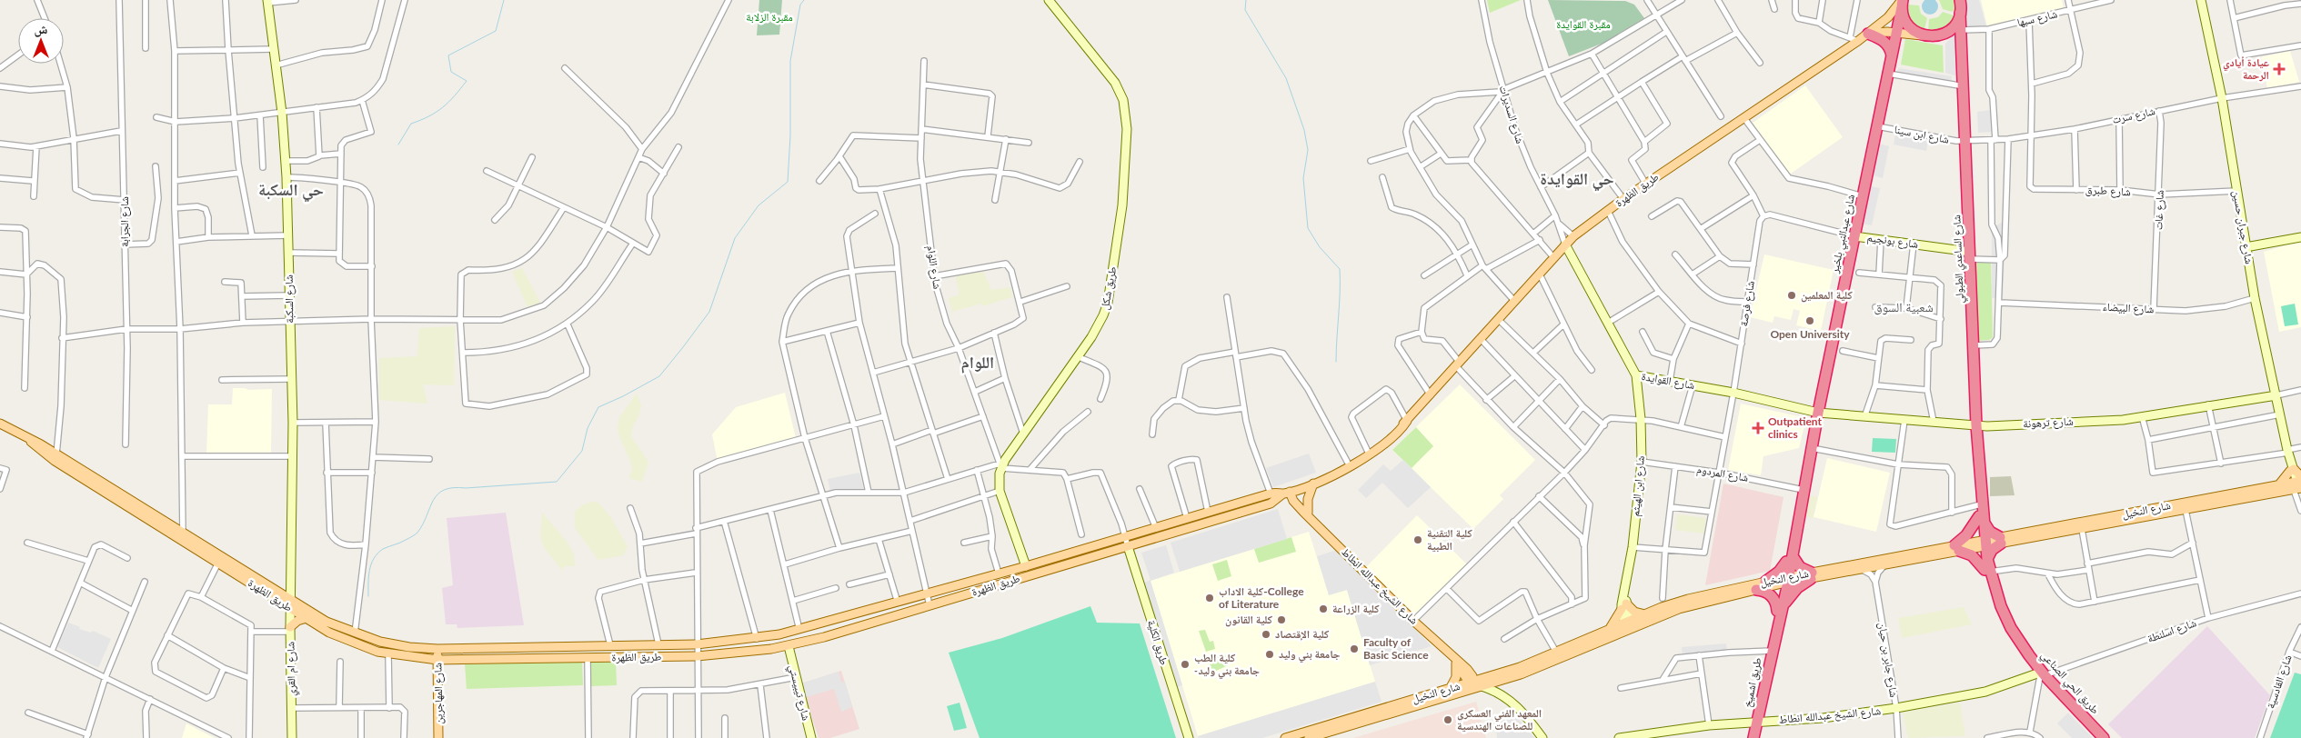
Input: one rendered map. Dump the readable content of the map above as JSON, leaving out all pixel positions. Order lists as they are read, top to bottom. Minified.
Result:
{"streets":{"highway":["شارع عبدالنبي بلخير","شارع الساعدي الطبولي","طريق اشميخ","طريق الحي الصناعي"],"main road":["طريق الظهرة","شارع جبران حسين","شارع بونجيم","طريق شكل","شارع السكبة","شارع القوايدة","شارع ترهونة","شارع ابن الهيثم","شارع النخيل","شارع الشيخ عبدالله انطاط","طريق الكلية","شارع ام القري","شارع تيبيستي","شارع المهاجرين"],"street":["شارع سبها","شارع السديرات","شارع سرت","شارع ابن سينا","شارع طبرق","شارع غات","شارع الجرابة","شارع اللوام","شارع فرصة","شارع البيضاء","شارع المردوم","شارع اسلنطة","شارع جابر بن حيان","شارع القادسية"]},"crossings":[["شارع سبها","شارع الساعدي الطبولي"],["شارع السديرات","طريق الظهرة"],["شارع السديرات","شارع القوايدة"],["شارع سرت","شارع ابن سينا"],["شارع سرت","شارع طبرق"],["شارع سرت","شارع غات"],["شارع سرت","شارع جبران حسين"],["شارع سرت","شارع الساعدي الطبولي"],["شارع ابن سينا","شارع عبدالنبي بلخير"],["شارع ابن سينا","شارع الساعدي الطبولي"],["طريق الظهرة","شارع عبدالنبي بلخير"],["طريق الظهرة","طريق شكل"],["طريق الظهرة","شارع السكبة"],["طريق الظهرة","شارع القوايدة"],["طريق الظهرة","شارع الشيخ عبدالله انطاط"],["طريق الظهرة","طريق الكلية"],["طريق الظهرة","شارع ام القري"],["طريق الظهرة","شارع تيبيستي"],["طريق الظهرة","شارع المهاجرين"],["شارع طبرق","شارع غات"],["شارع طبرق","شارع جبران حسين"],["شارع غات","شارع البيضاء"],["شارع جبران حسين","شارع البيضاء"],["شارع جبران حسين","شارع ترهونة"],["شارع جبران حسين","شارع النخيل"],["شارع عبدالنبي بلخير","شارع بونجيم"],["شارع عبدالنبي بلخير","شارع القوايدة"],["شارع عبدالنبي بلخير","شارع ترهونة"],["شارع عبدالنبي بلخير","شارع المردوم"],["شارع عبدالنبي بلخير","شارع النخيل"],["شارع عبدالنبي بلخير","طريق اشميخ"],["شارع بونجيم","شارع الساعدي الطبولي"],["شارع بونجيم","شارع فرصة"],["شارع الساعدي الطبولي","شارع ترهونة"],["شارع الساعدي الطبولي","شارع النخيل"],["شارع الساعدي الطبولي","طريق الحي الصناعي"],["شارع اللوام","طريق شكل"],["شارع السكبة","شارع ام القري"],["شارع فرصة","شارع القوايدة"],["شارع فرصة","شارع المردوم"],["شارع القوايدة","شارع ترهونة"],["شارع القوايدة","شارع ابن الهيثم"],["شارع المردوم","شارع ابن الهيثم"],["شارع النخيل","شارع الشيخ عبدالله انطاط"],["شارع النخيل","طريق الحي الصناعي"],["شارع الشيخ عبدالله انطاط","شارع اسلنطة"],["شارع الشيخ عبدالله انطاط","شارع جابر بن حيان"],["شارع الشيخ عبدالله انطاط","طريق اشميخ"],["شارع الشيخ عبدالله انطاط","طريق الحي الصناعي"],["شارع اسلنطة","طريق الحي الصناعي"]],"districts":["حي القوايدة","حي السكبة","شعبية السوق","اللوام"],"parks":["مقبرة الزلابة","مقبرة القوايدة"],"places":{"health":["عيادة أيادي الرحمة","Outpatient clinics"],"other":["كلية المعلمين","Open University","كلية التقنية الطبية","كلية الاداب-College of Literature","كلية الزراعة","كلية القانون","كلية الإقتصاد","Faculty of Basic Science","جامعة بني وليد","كلية الطب -جامعة بني وليد","المعهد الفني العسكري للصناعات الهندسية"]},"north":"top"}
